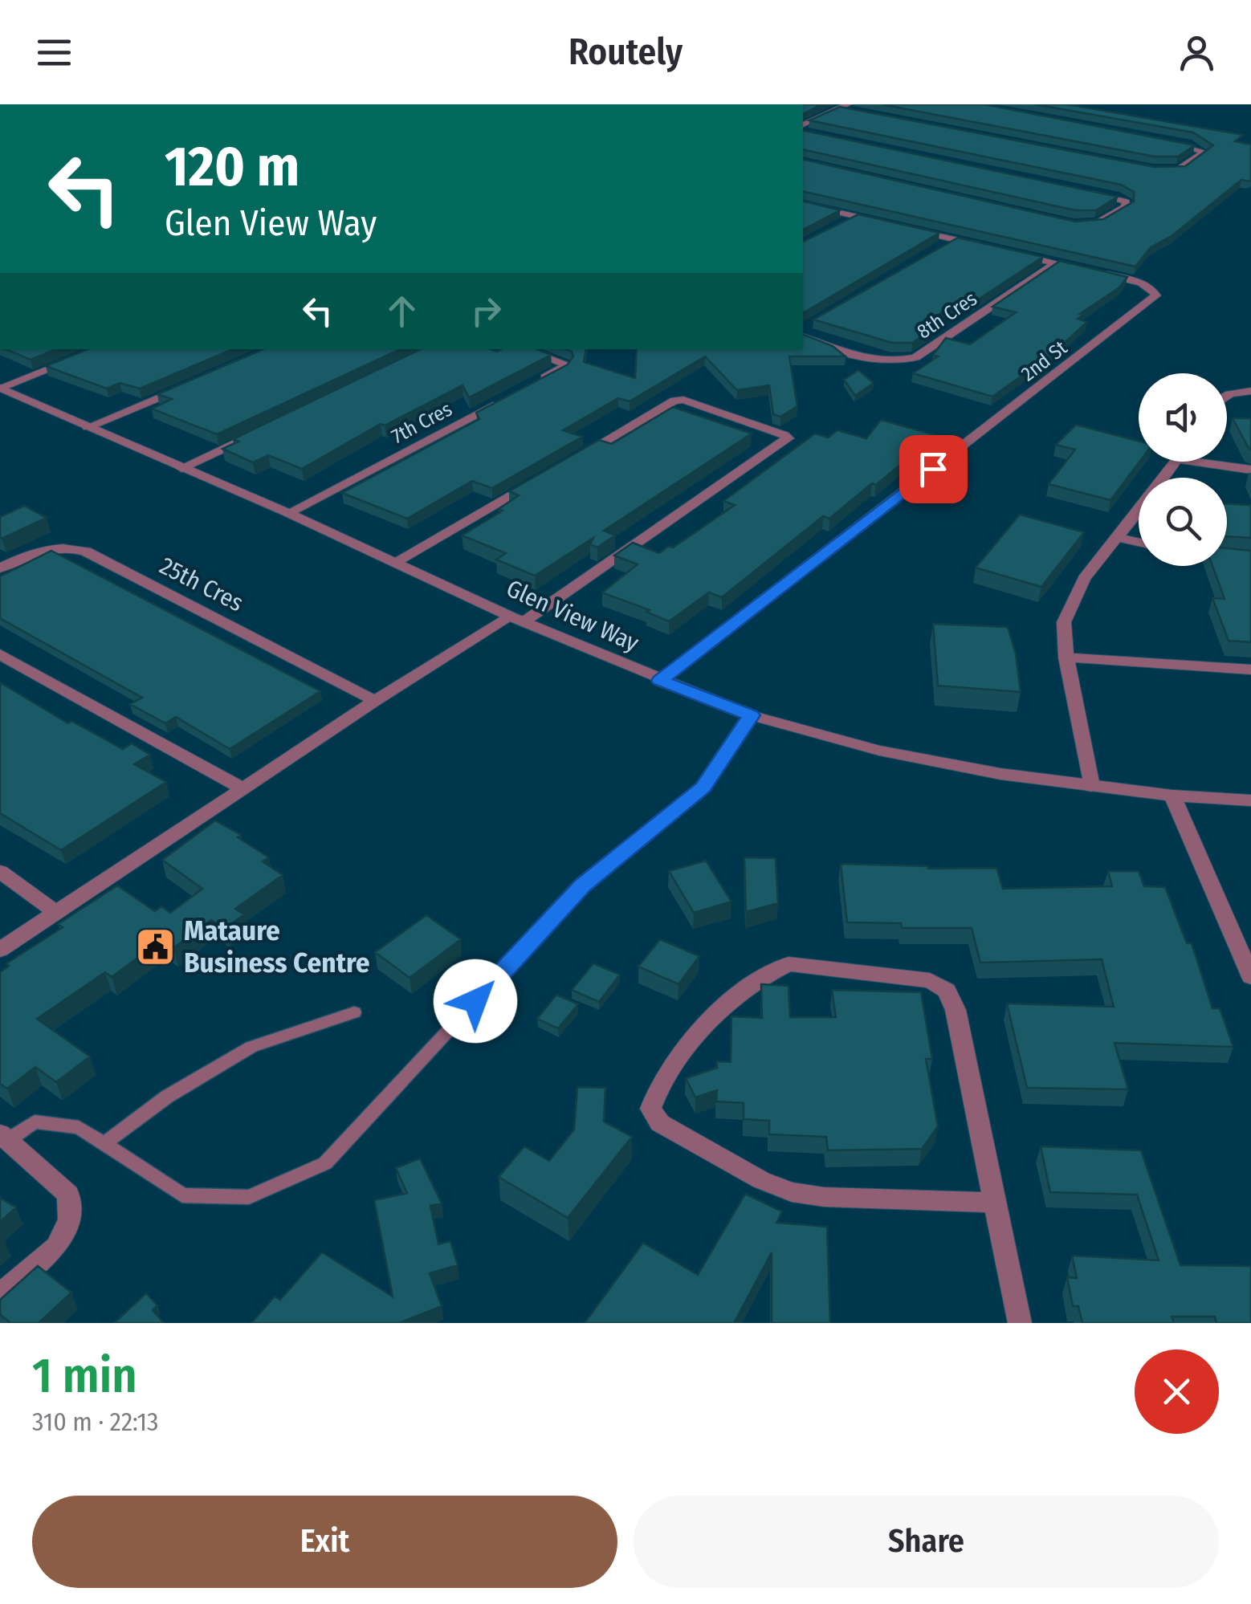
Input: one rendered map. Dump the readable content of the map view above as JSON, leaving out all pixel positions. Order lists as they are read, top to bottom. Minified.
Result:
{"streets":{"street":["8th Cres","2nd St","7th Cres","25th Cres","Glen View Way"]},"crossings":[["2nd St","Glen View Way"],["7th Cres","Glen View Way"]],"places":{"public building":["Mataure Business Centre"]},"page":{"header":"Routely","turn":["120 m","Glen View Way"],"heading":["1 min","310 m · 22:13"],"buttons":["Exit","Share"]}}
